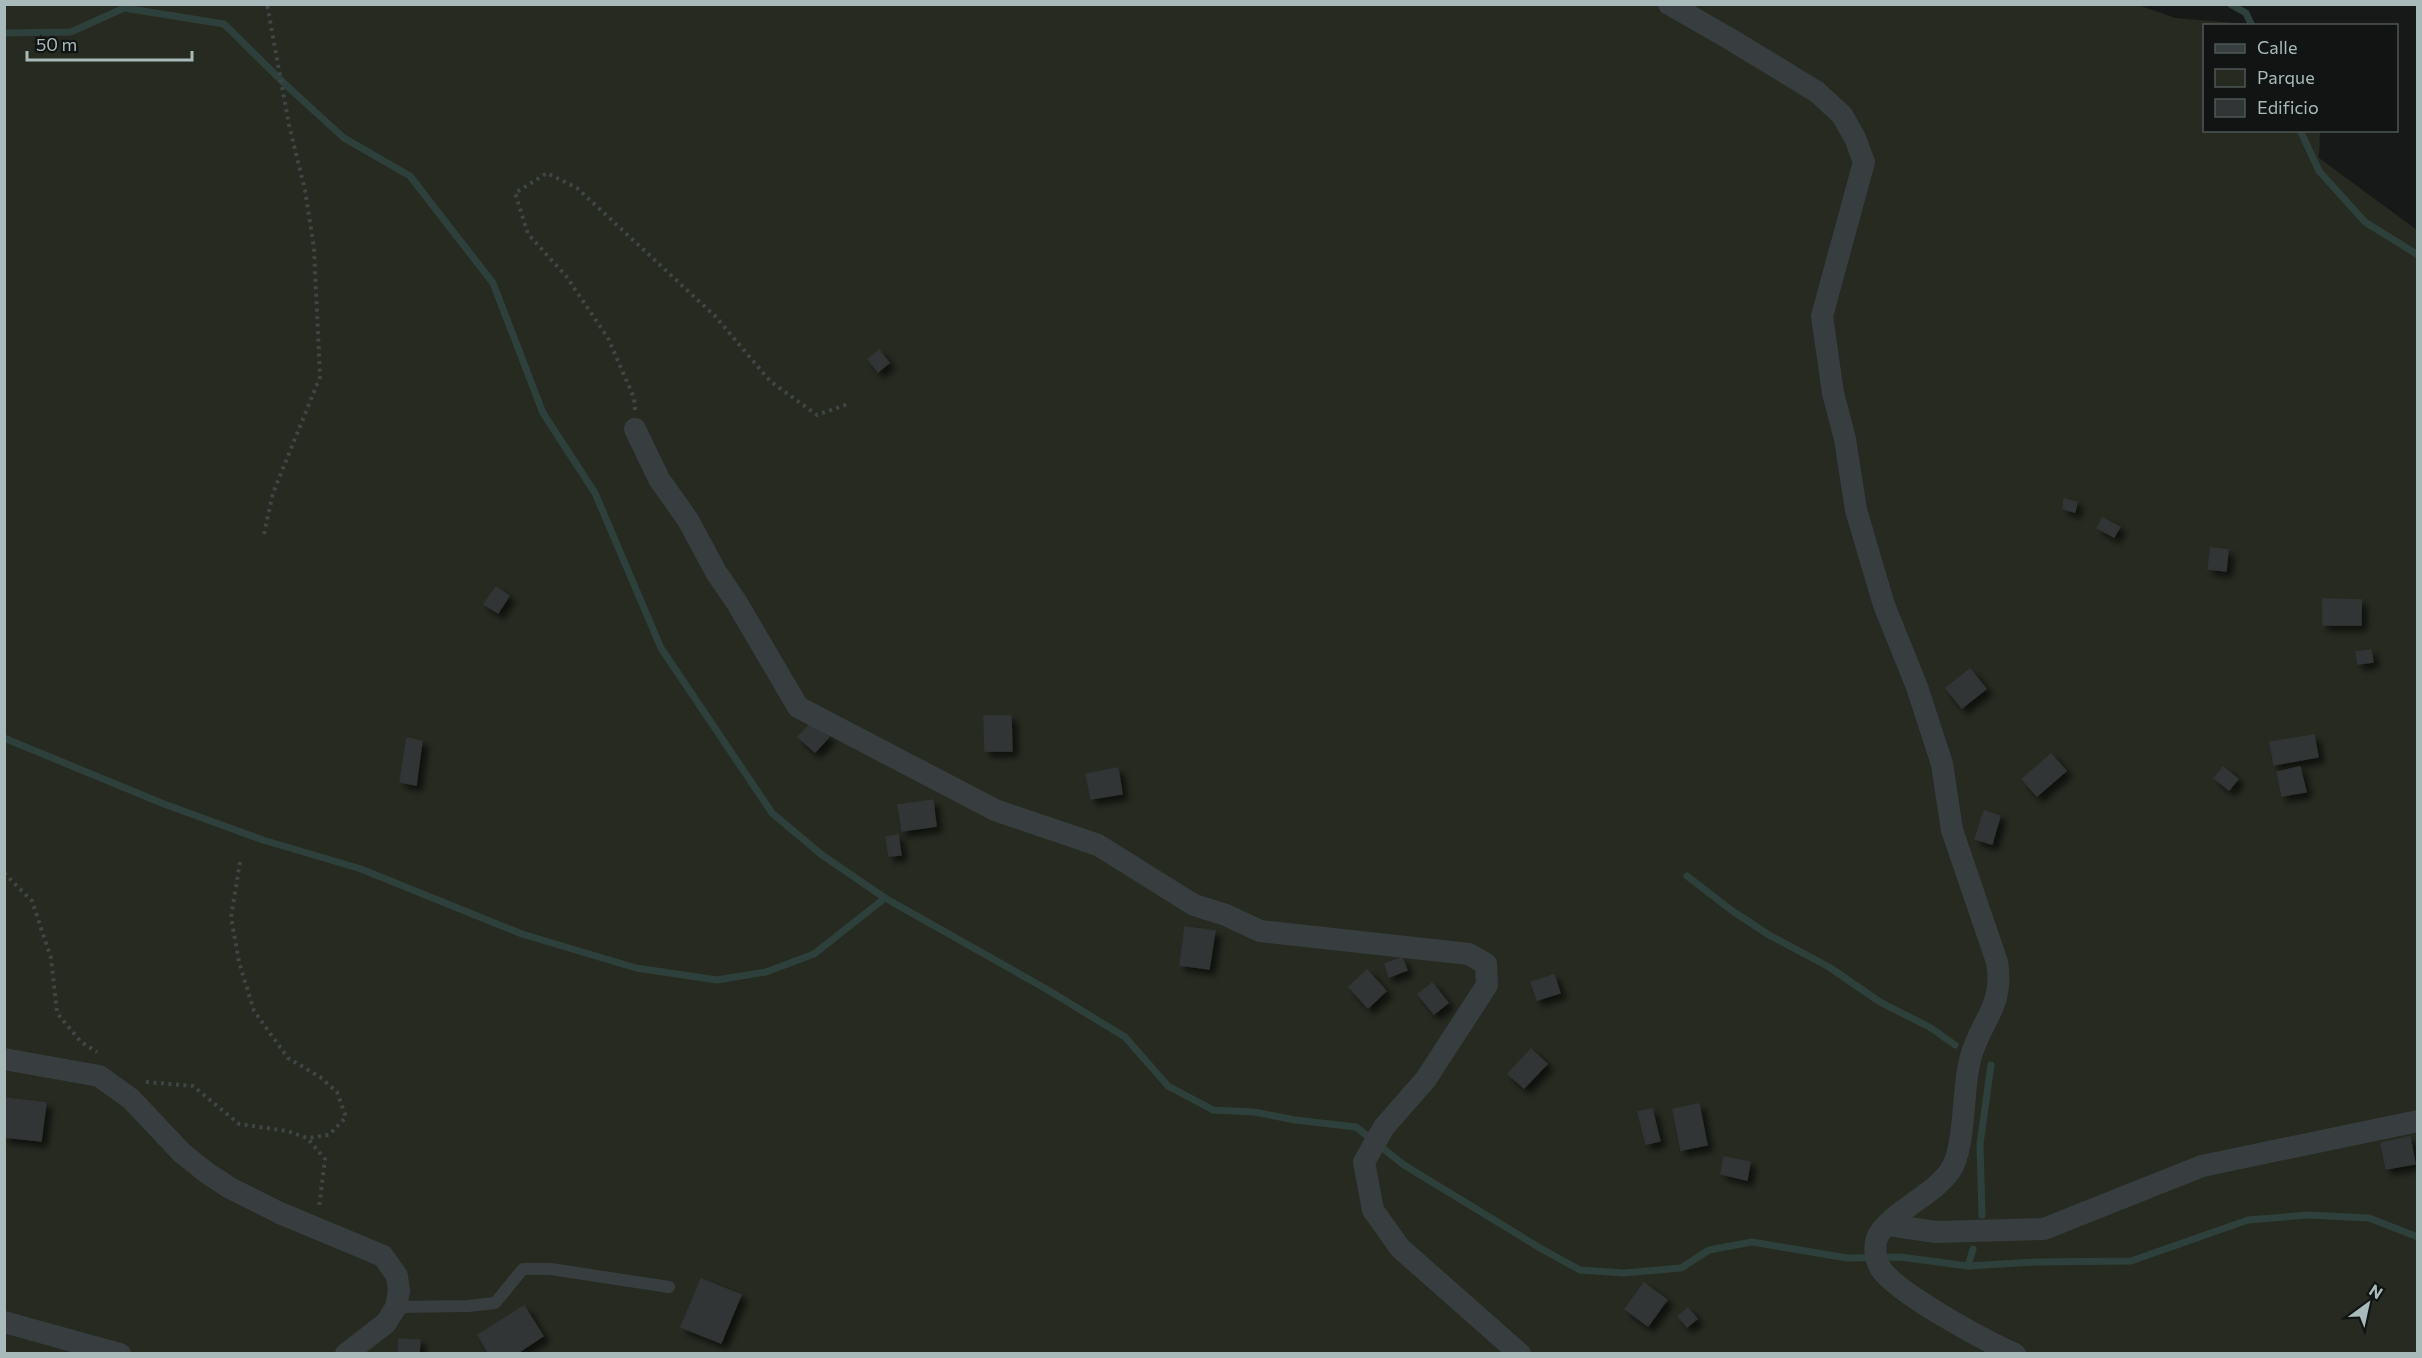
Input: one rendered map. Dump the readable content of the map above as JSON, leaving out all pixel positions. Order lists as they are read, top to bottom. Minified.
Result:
{"legend":["Calle","Parque","Edificio"],"scale_bar":"50 m","north":"top right"}
